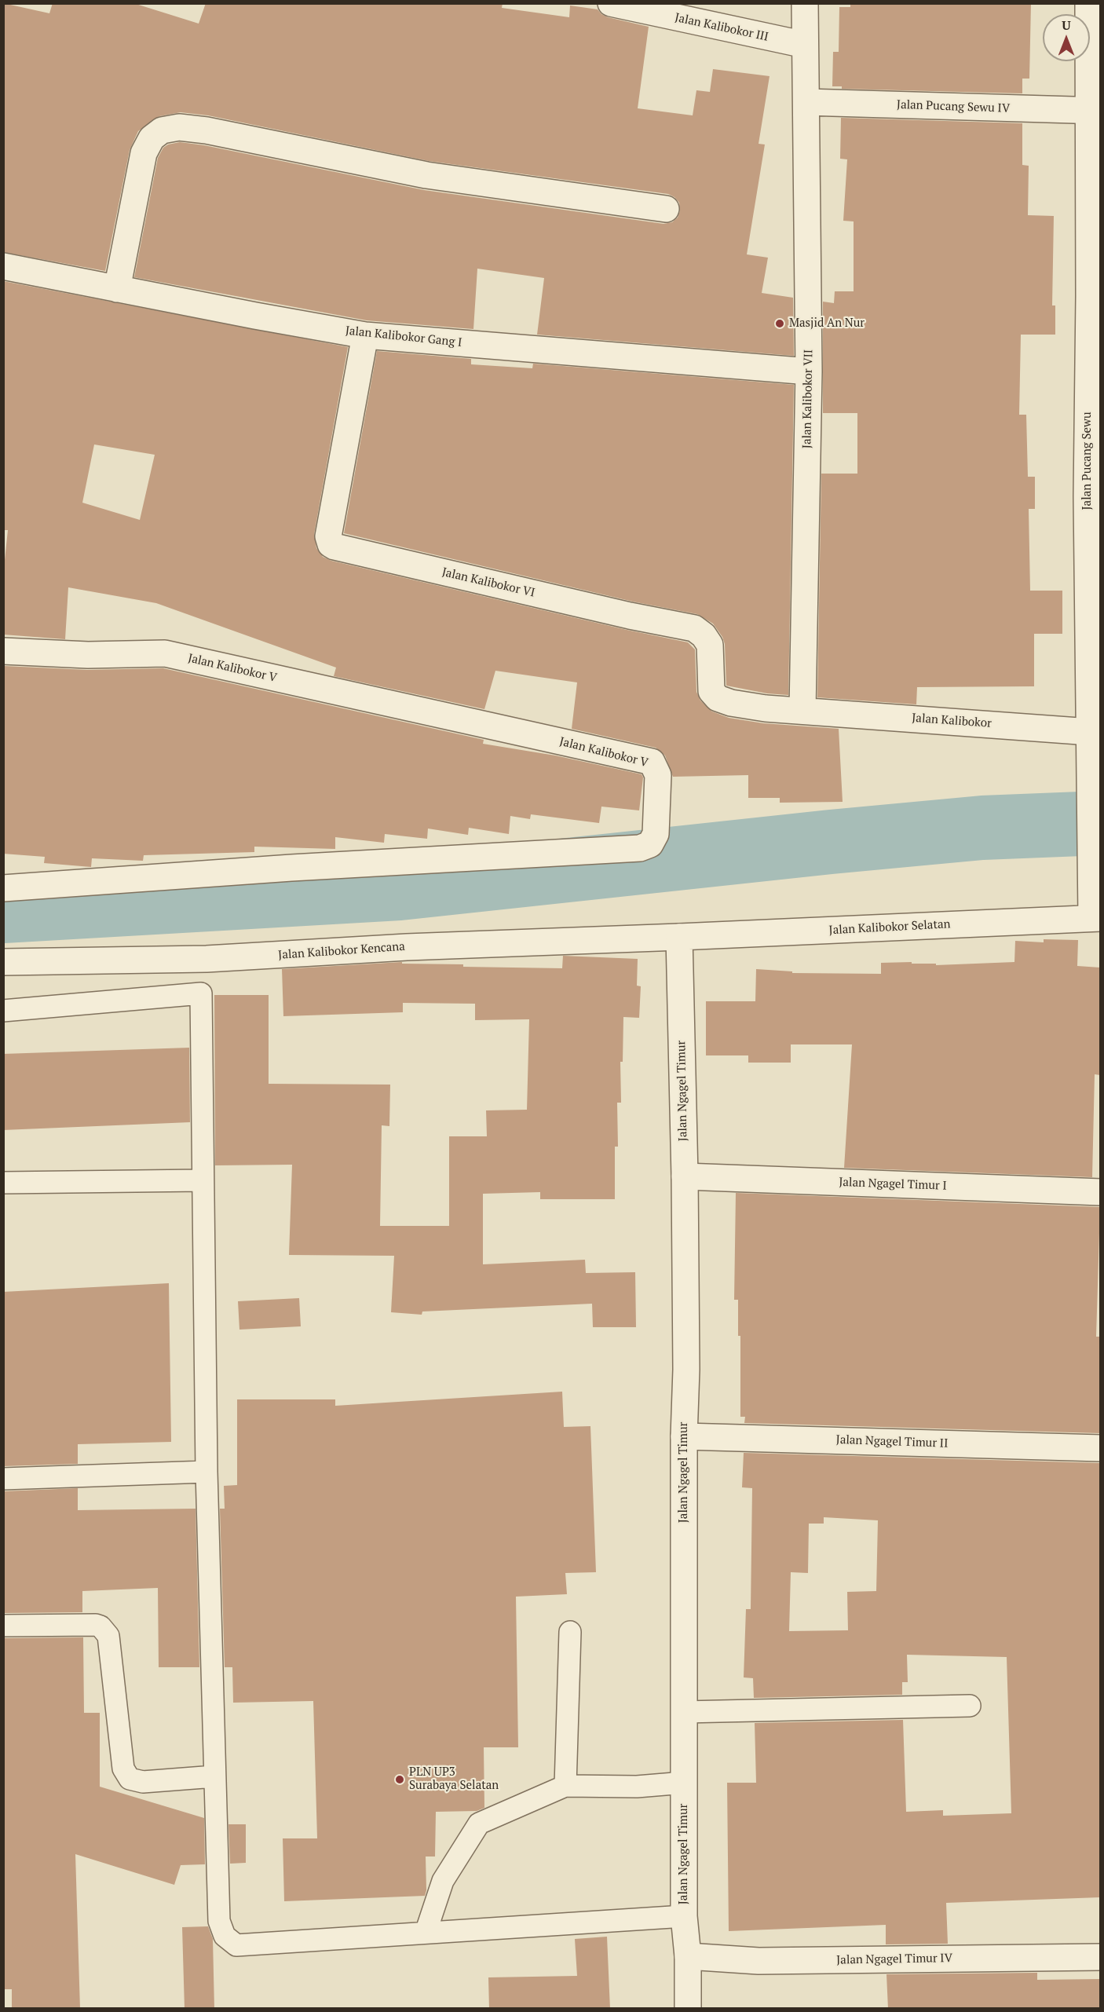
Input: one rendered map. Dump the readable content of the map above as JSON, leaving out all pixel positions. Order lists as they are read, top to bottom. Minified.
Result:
{"streets":{"street":["Jalan Kalibokor III","Jalan Pucang Sewu IV","Jalan Kalibokor Gang I","Jalan Kalibokor VII","Jalan Pucang Sewu","Jalan Kalibokor VI","Jalan Kalibokor V","Jalan Kalibokor","Jalan Kalibokor Selatan","Jalan Kalibokor Kencana","Jalan Ngagel Timur","Jalan Ngagel Timur I","Jalan Ngagel Timur II","Jalan Ngagel Timur IV"]},"crossings":[["Jalan Kalibokor III","Jalan Kalibokor VII"],["Jalan Pucang Sewu IV","Jalan Kalibokor VII"],["Jalan Pucang Sewu IV","Jalan Pucang Sewu"],["Jalan Kalibokor Gang I","Jalan Kalibokor VII"],["Jalan Kalibokor Gang I","Jalan Kalibokor VI"],["Jalan Kalibokor VII","Jalan Kalibokor VI"],["Jalan Kalibokor VII","Jalan Kalibokor"],["Jalan Pucang Sewu","Jalan Kalibokor"],["Jalan Pucang Sewu","Jalan Kalibokor Selatan"],["Jalan Kalibokor VI","Jalan Kalibokor"],["Jalan Kalibokor Selatan","Jalan Kalibokor Kencana"],["Jalan Kalibokor Selatan","Jalan Ngagel Timur"],["Jalan Kalibokor Kencana","Jalan Ngagel Timur"],["Jalan Ngagel Timur","Jalan Ngagel Timur I"],["Jalan Ngagel Timur","Jalan Ngagel Timur II"],["Jalan Ngagel Timur","Jalan Ngagel Timur IV"]],"places":["Masjid An Nur","PLN UP3 Surabaya Selatan"],"north":"top"}
